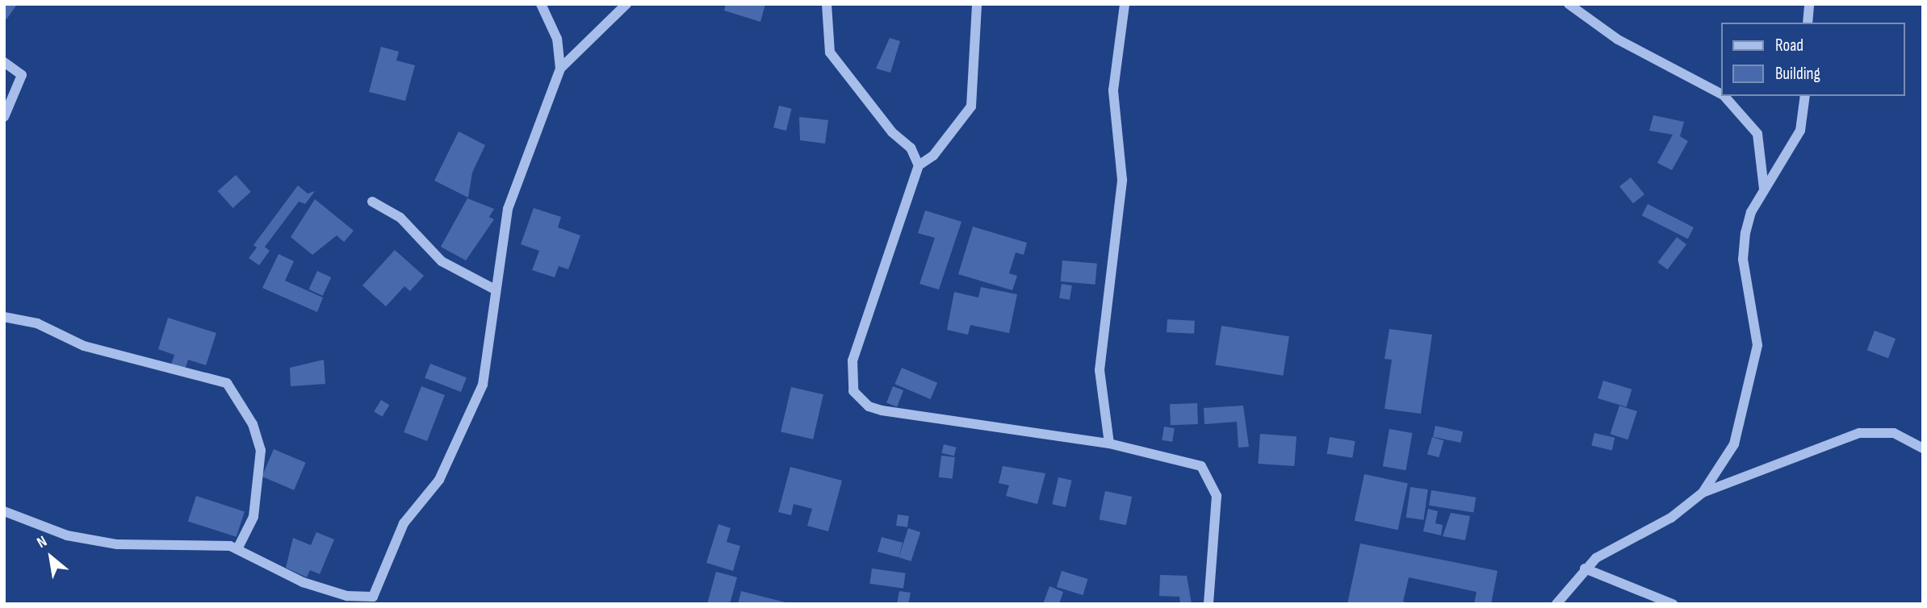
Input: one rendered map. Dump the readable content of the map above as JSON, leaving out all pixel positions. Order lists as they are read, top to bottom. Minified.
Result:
{"legend":["Road","Building"],"north":"top left"}
